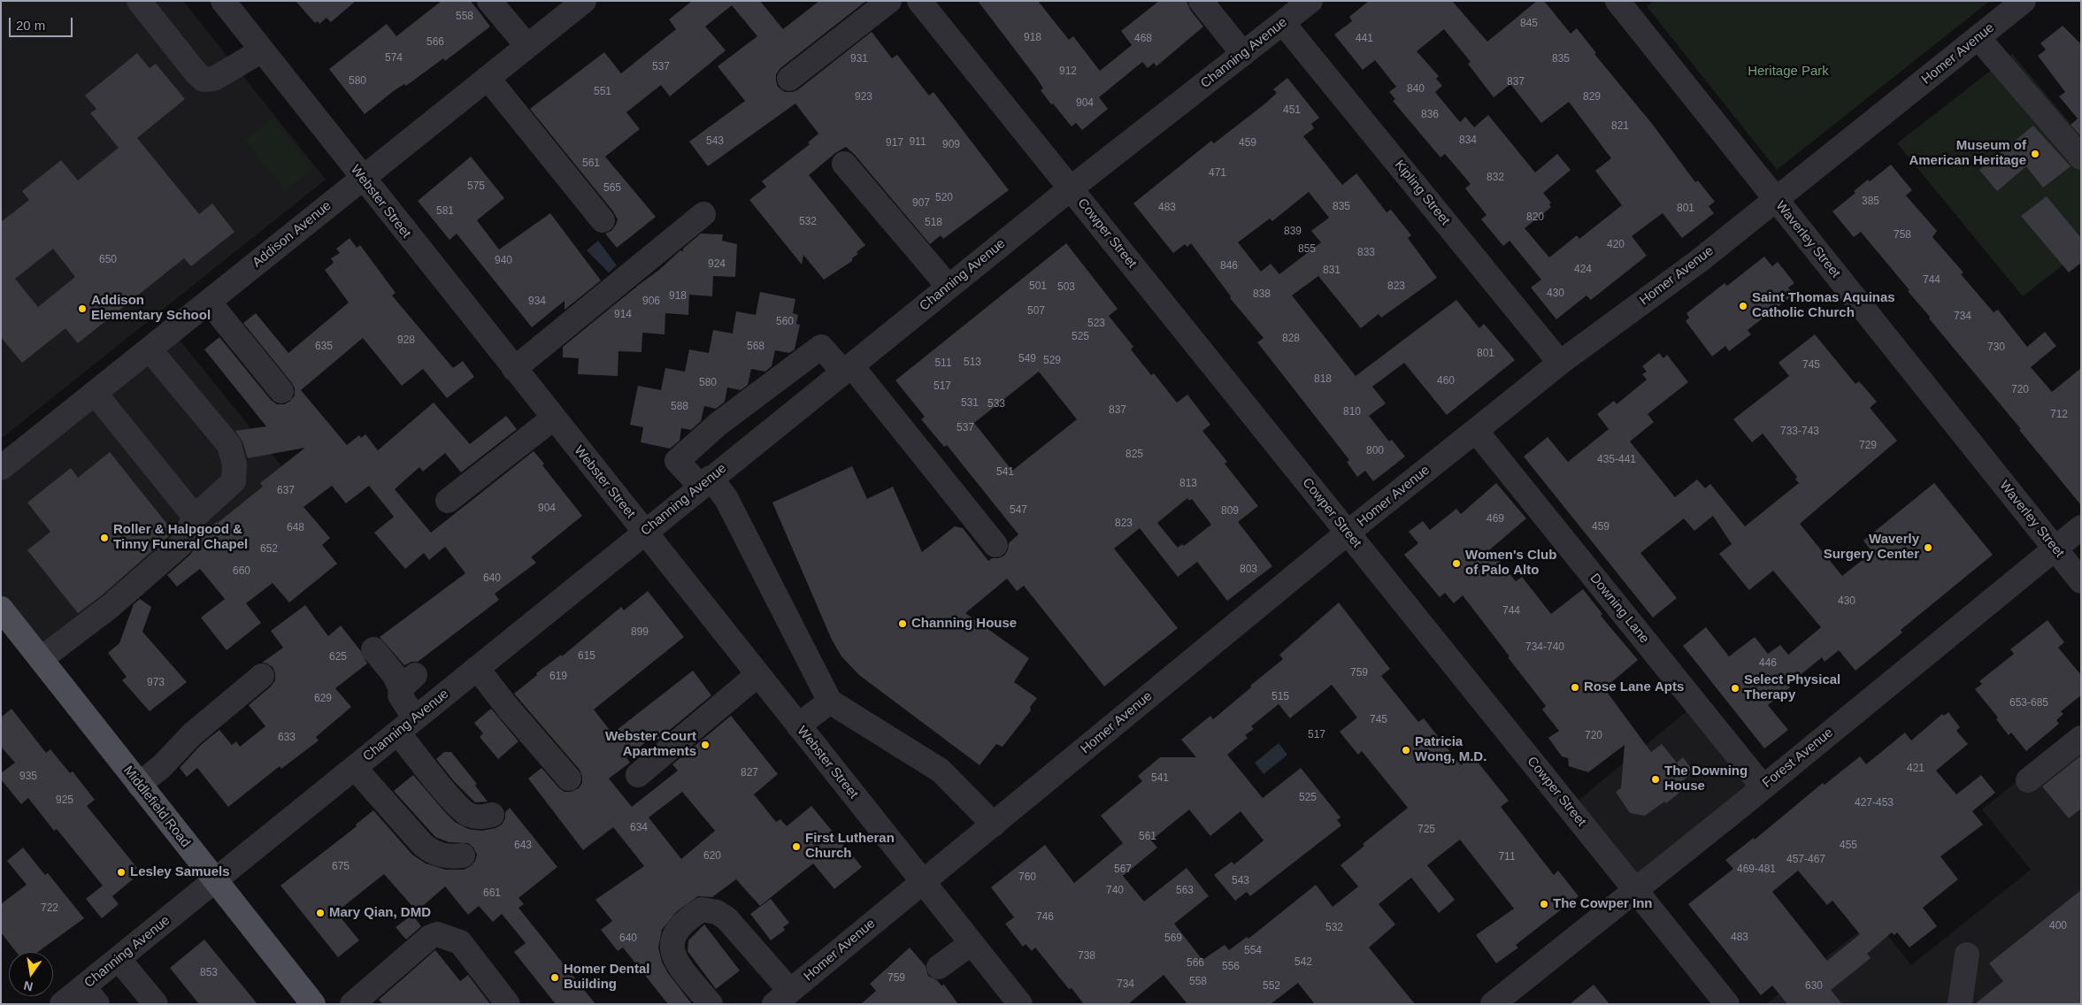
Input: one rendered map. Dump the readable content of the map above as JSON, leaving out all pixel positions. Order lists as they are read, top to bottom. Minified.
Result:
{"streets":{"main road":["Middlefield Road"],"street":["Channing Avenue","Homer Avenue","Kipling Street","Webster Street","Cowper Street","Addison Avenue","Waverley Street","Downing Lane","Forest Avenue"]},"crossings":[["Channing Avenue","Kipling Street"],["Channing Avenue","Webster Street"],["Channing Avenue","Cowper Street"],["Channing Avenue","Middlefield Road"],["Homer Avenue","Kipling Street"],["Homer Avenue","Webster Street"],["Homer Avenue","Cowper Street"],["Homer Avenue","Waverley Street"],["Homer Avenue","Downing Lane"],["Webster Street","Addison Avenue"],["Cowper Street","Forest Avenue"],["Waverley Street","Forest Avenue"],["Downing Lane","Forest Avenue"]],"parks":["Heritage Park"],"places":["Museum of American Heritage","Saint Thomas Aquinas Catholic Church","Addison Elementary School","Roller & Halpgood & Tinny Funeral Chapel","Waverly Surgery Center","Women's Club of Palo Alto","Channing House","Rose Lane Apts","Select Physical Therapy","Webster Court Apartments","Patricia Wong, M.D.","The Downing House","First Lutheran Church","Lesley Samuels","The Cowper Inn","Mary Qian, DMD","Homer Dental Building"],"house_numbers":["558","845","918","468","441","566","574","931","835","537","912","580","837","840","551","923","829","904","451","836","821","834","543","911","917","459","909","561","471","832","575","565","520","385","907","835","483","801","581","820","532","518","839","758","420","855","833","650","940","924","846","424","831","744","501","823","503","430","838","918","934","906","507","914","734","560","523","525","828","928","635","568","730","801","549","529","513","511","745","818","460","580","517","720","531","533","588","837","810","712","537","733-743","729","800","825","435-441","541","813","637","904","547","809","469","823","459","648","652","803","660","640","430","744","899","734-740","615","625","446","759","619","973","515","629","653-685","745","517","720","633","421","827","935","541","525","925","427-453","634","725","561","643","455","620","711","457-467","675","567","469-481","760","543","740","563","661","722","746","400","532","483","640","569","554","738","542","566","556","853","759","558","734","552","630"],"scale_bar":"20 m","north":"bottom"}
